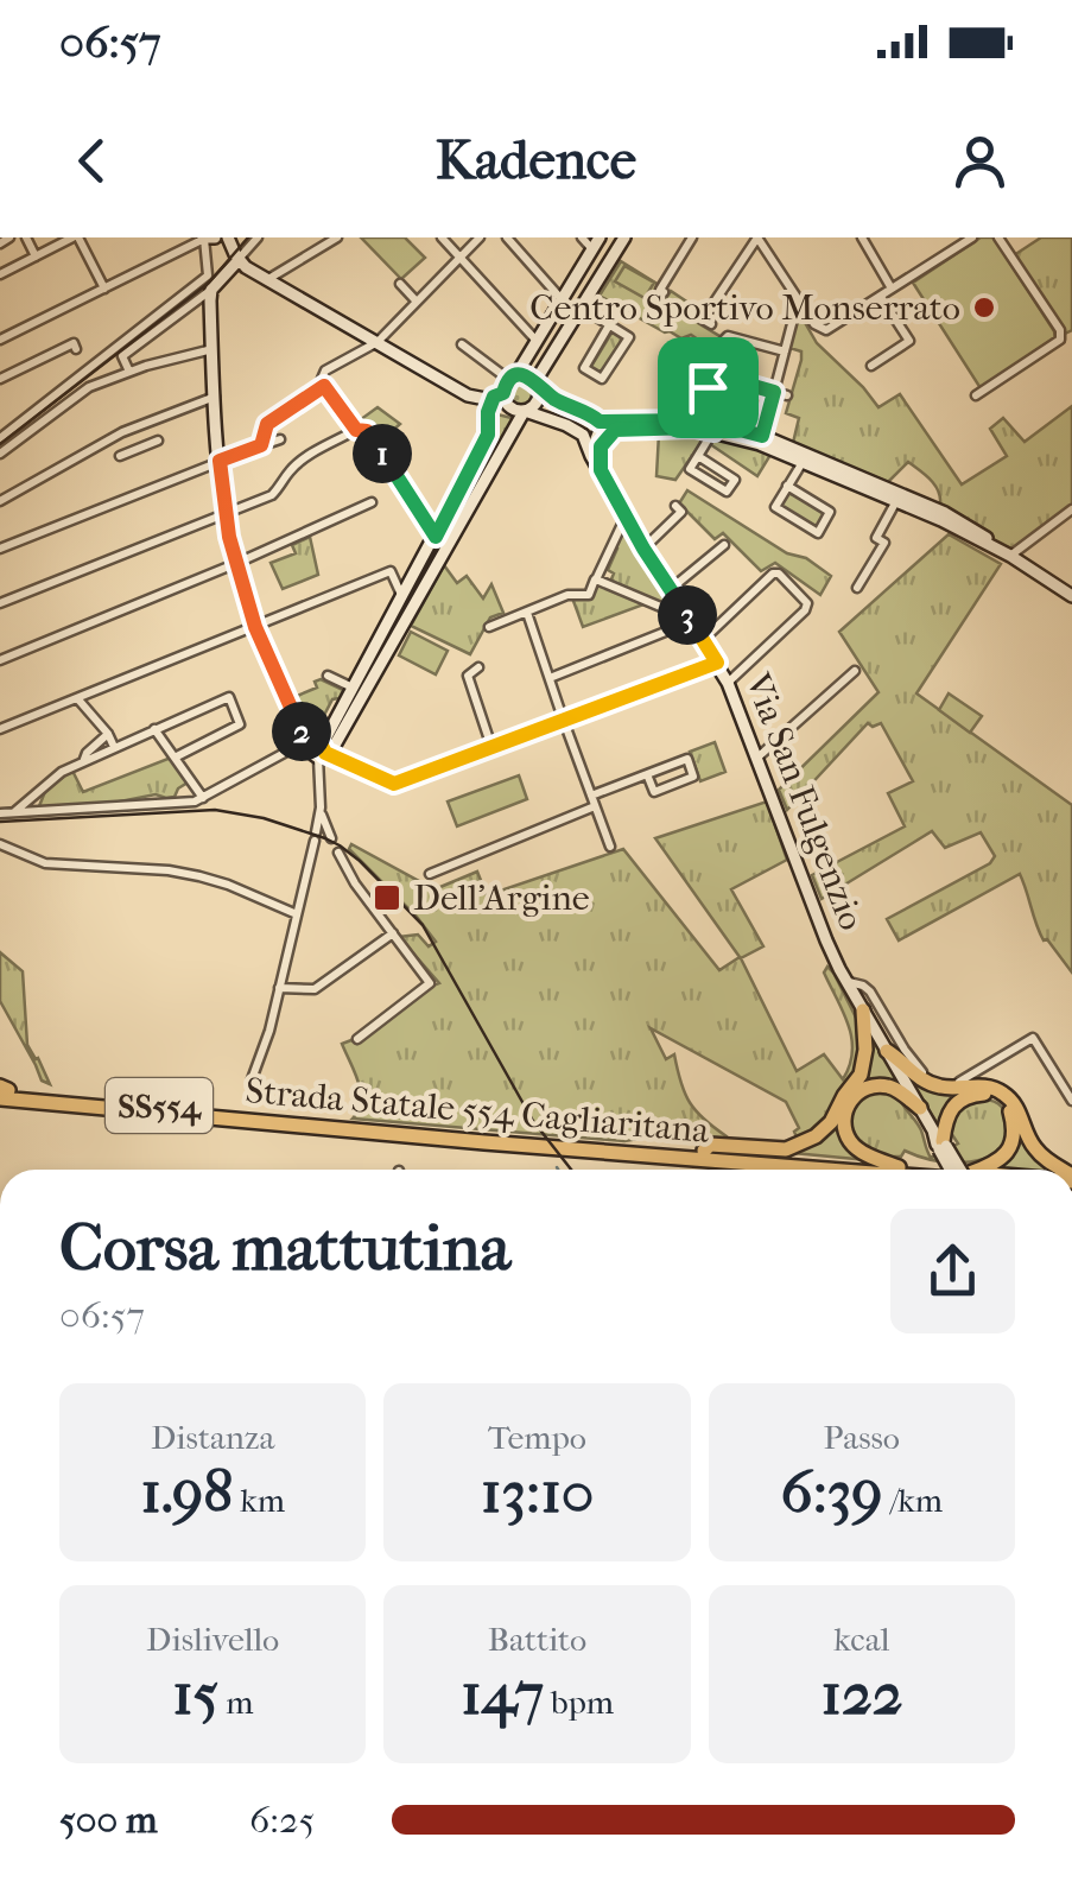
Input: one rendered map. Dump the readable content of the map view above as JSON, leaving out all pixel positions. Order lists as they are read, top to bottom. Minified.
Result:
{"streets":{"highway":["SS554","Strada Statale 554 Cagliaritana"],"street":["Via San Fulgenzio"]},"places":{"other":["Centro Sportivo Monserrato"],"transit":["Dell'Argine"]},"page":{"status":"06:57","header":"Kadence","pins":["1","3","2"],"heading":["Corsa mattutina","06:57"],"stats":[["Distanza","1.98 km"],["Tempo","13:10"],["Passo","6:39 /km"],["Dislivello","15 m"],["Battito","147 bpm"],["kcal","122"]],"list":[{"name":"500 m","note":"6:25"}]}}
